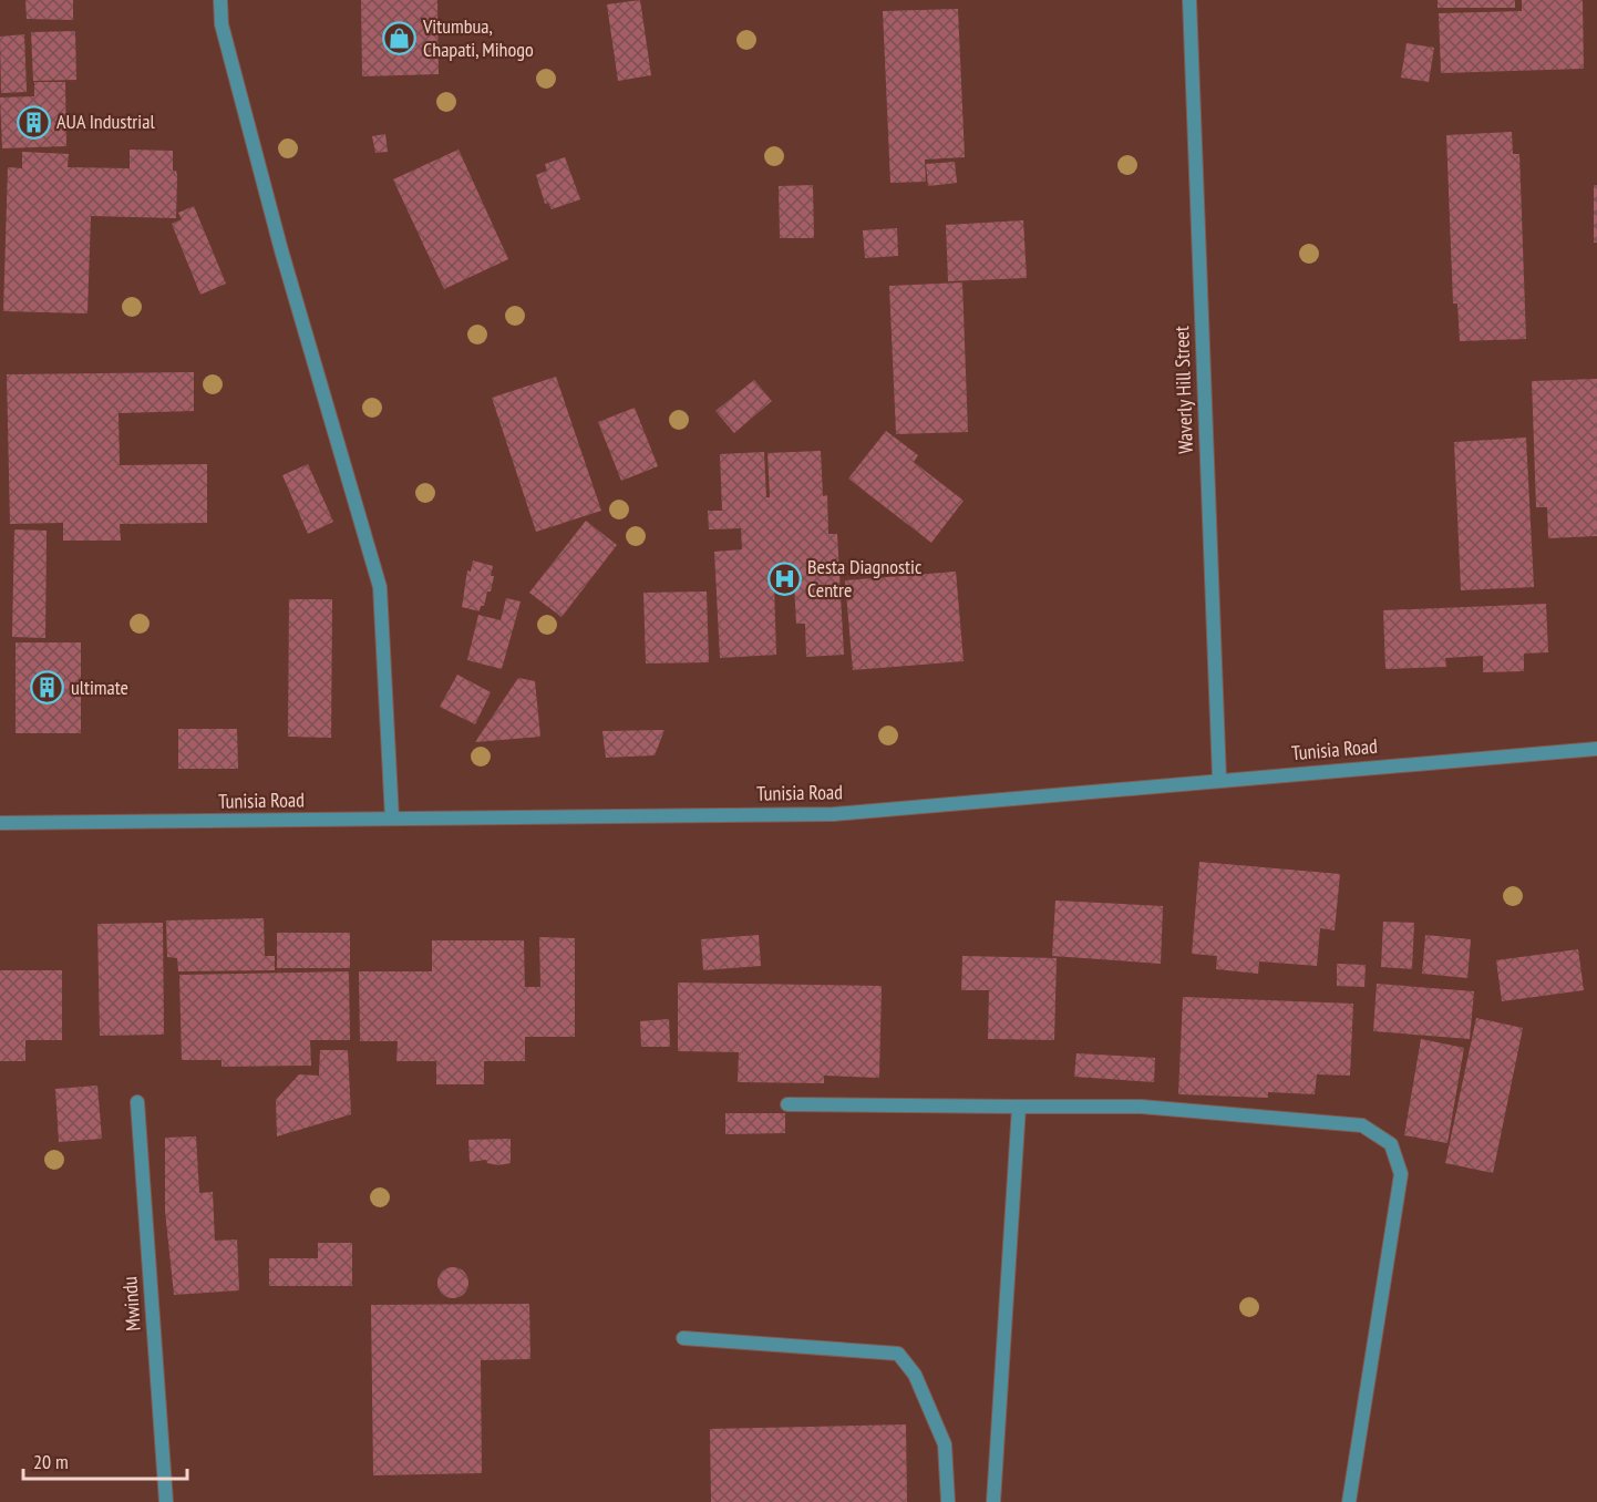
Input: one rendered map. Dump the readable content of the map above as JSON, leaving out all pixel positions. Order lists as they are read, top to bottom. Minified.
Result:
{"streets":{"street":["Waverly Hill Street","Tunisia Road","Mwindu"]},"crossings":[["Waverly Hill Street","Tunisia Road"]],"places":{"shop":["Vitumbua, Chapati, Mihogo"],"building":["AUA Industrial","ultimate"],"hospital":["Besta Diagnostic Centre"]},"scale_bar":"20 m"}
